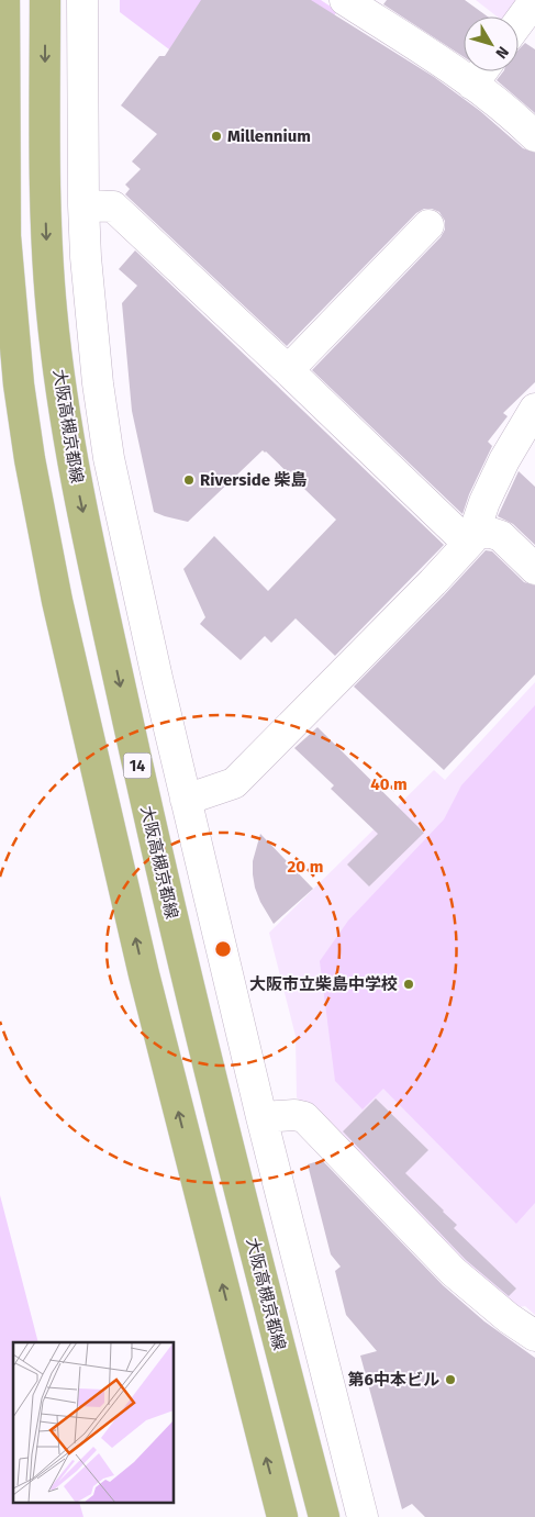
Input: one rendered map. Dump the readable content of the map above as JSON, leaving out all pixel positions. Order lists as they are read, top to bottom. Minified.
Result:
{"streets":{"main road":["大阪高槻京都線","14"]},"places":["Millennium","Riverside 柴島","大阪市立柴島中学校","第6中本ビル"],"north":"bottom right","rings":["40 m","20 m"]}
